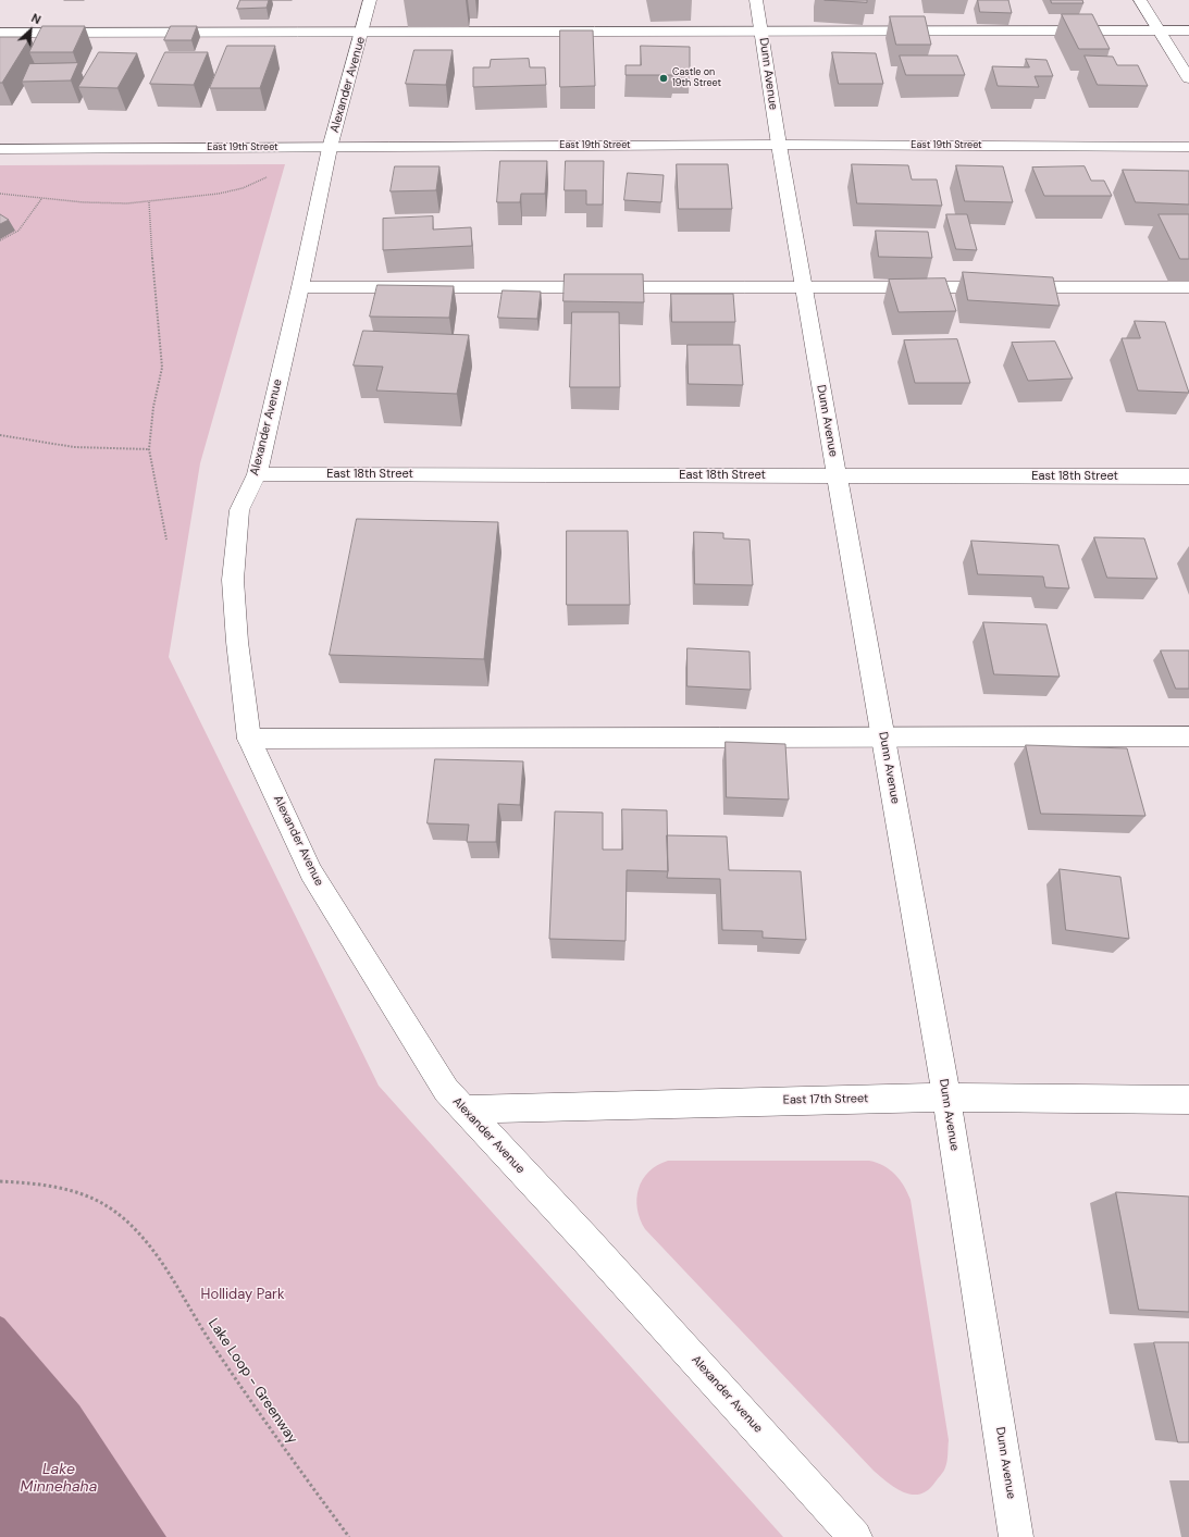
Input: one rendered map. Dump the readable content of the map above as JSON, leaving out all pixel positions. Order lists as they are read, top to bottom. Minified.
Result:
{"streets":{"street":["Dunn Avenue","Alexander Avenue","East 19th Street","East 18th Street","East 17th Street"],"path":["Lake Loop - Greenway"]},"crossings":[["Dunn Avenue","East 19th Street"],["Dunn Avenue","East 18th Street"],["Dunn Avenue","East 17th Street"],["Alexander Avenue","East 19th Street"],["Alexander Avenue","East 18th Street"],["Alexander Avenue","East 17th Street"]],"water":["Lake Minnehaha"],"parks":["Holliday Park"],"places":["Castle on 19th Street"],"north":"top right"}
